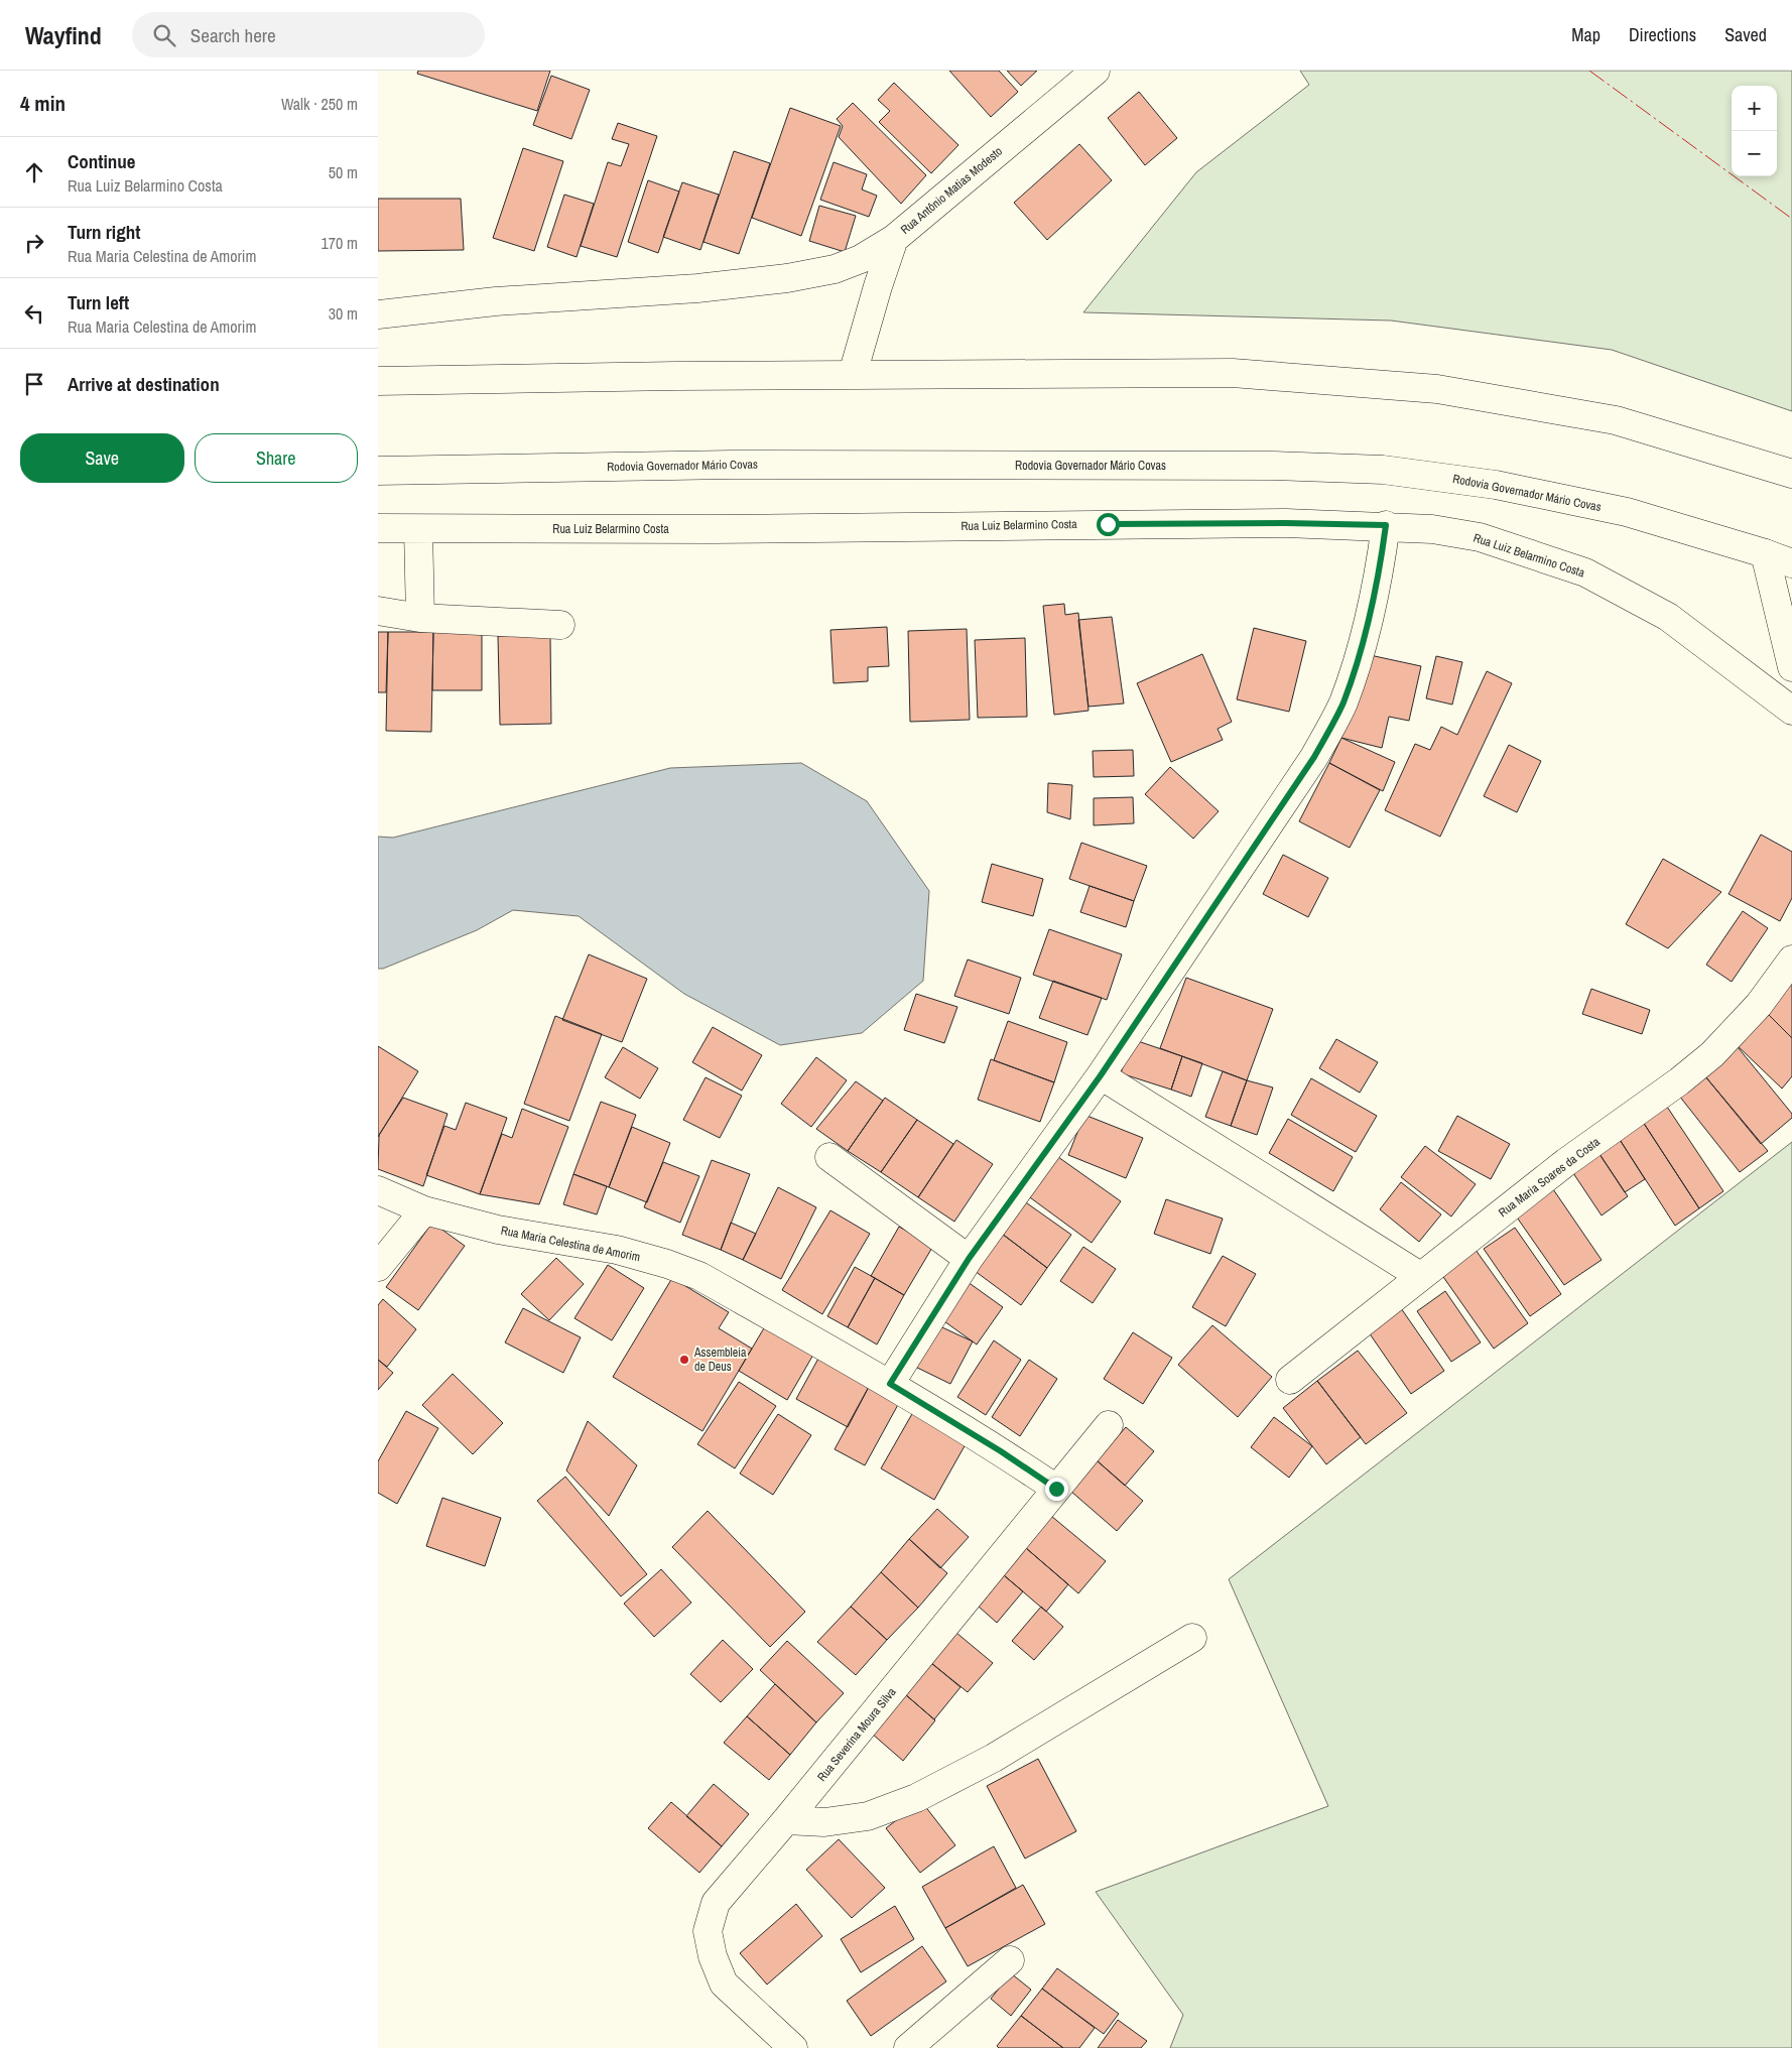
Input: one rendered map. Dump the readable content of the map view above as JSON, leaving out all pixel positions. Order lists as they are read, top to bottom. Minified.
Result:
{"streets":{"main road":["Rua Antônio Matias Modesto","Rodovia Governador Mário Covas","Rua Luiz Belarmino Costa","Rua Maria Soares da Costa","Rua Maria Celestina de Amorim","Rua Severina Moura Silva"]},"crossings":[["Rua Maria Celestina de Amorim","Rua Severina Moura Silva"]],"places":["Assembleia de Deus"],"page":{"header":"Wayfind","search":"Search here","nav":["Map","Directions","Saved"],"heading":["4 min","Walk · 250 m"],"map_buttons":["+","−"],"list":[["Continue","Rua Luiz Belarmino Costa","50 m"],["Turn right","Rua Maria Celestina de Amorim","170 m"],["Turn left","Rua Maria Celestina de Amorim","30 m"],"Arrive at destination"],"buttons":["Save","Share"]}}
